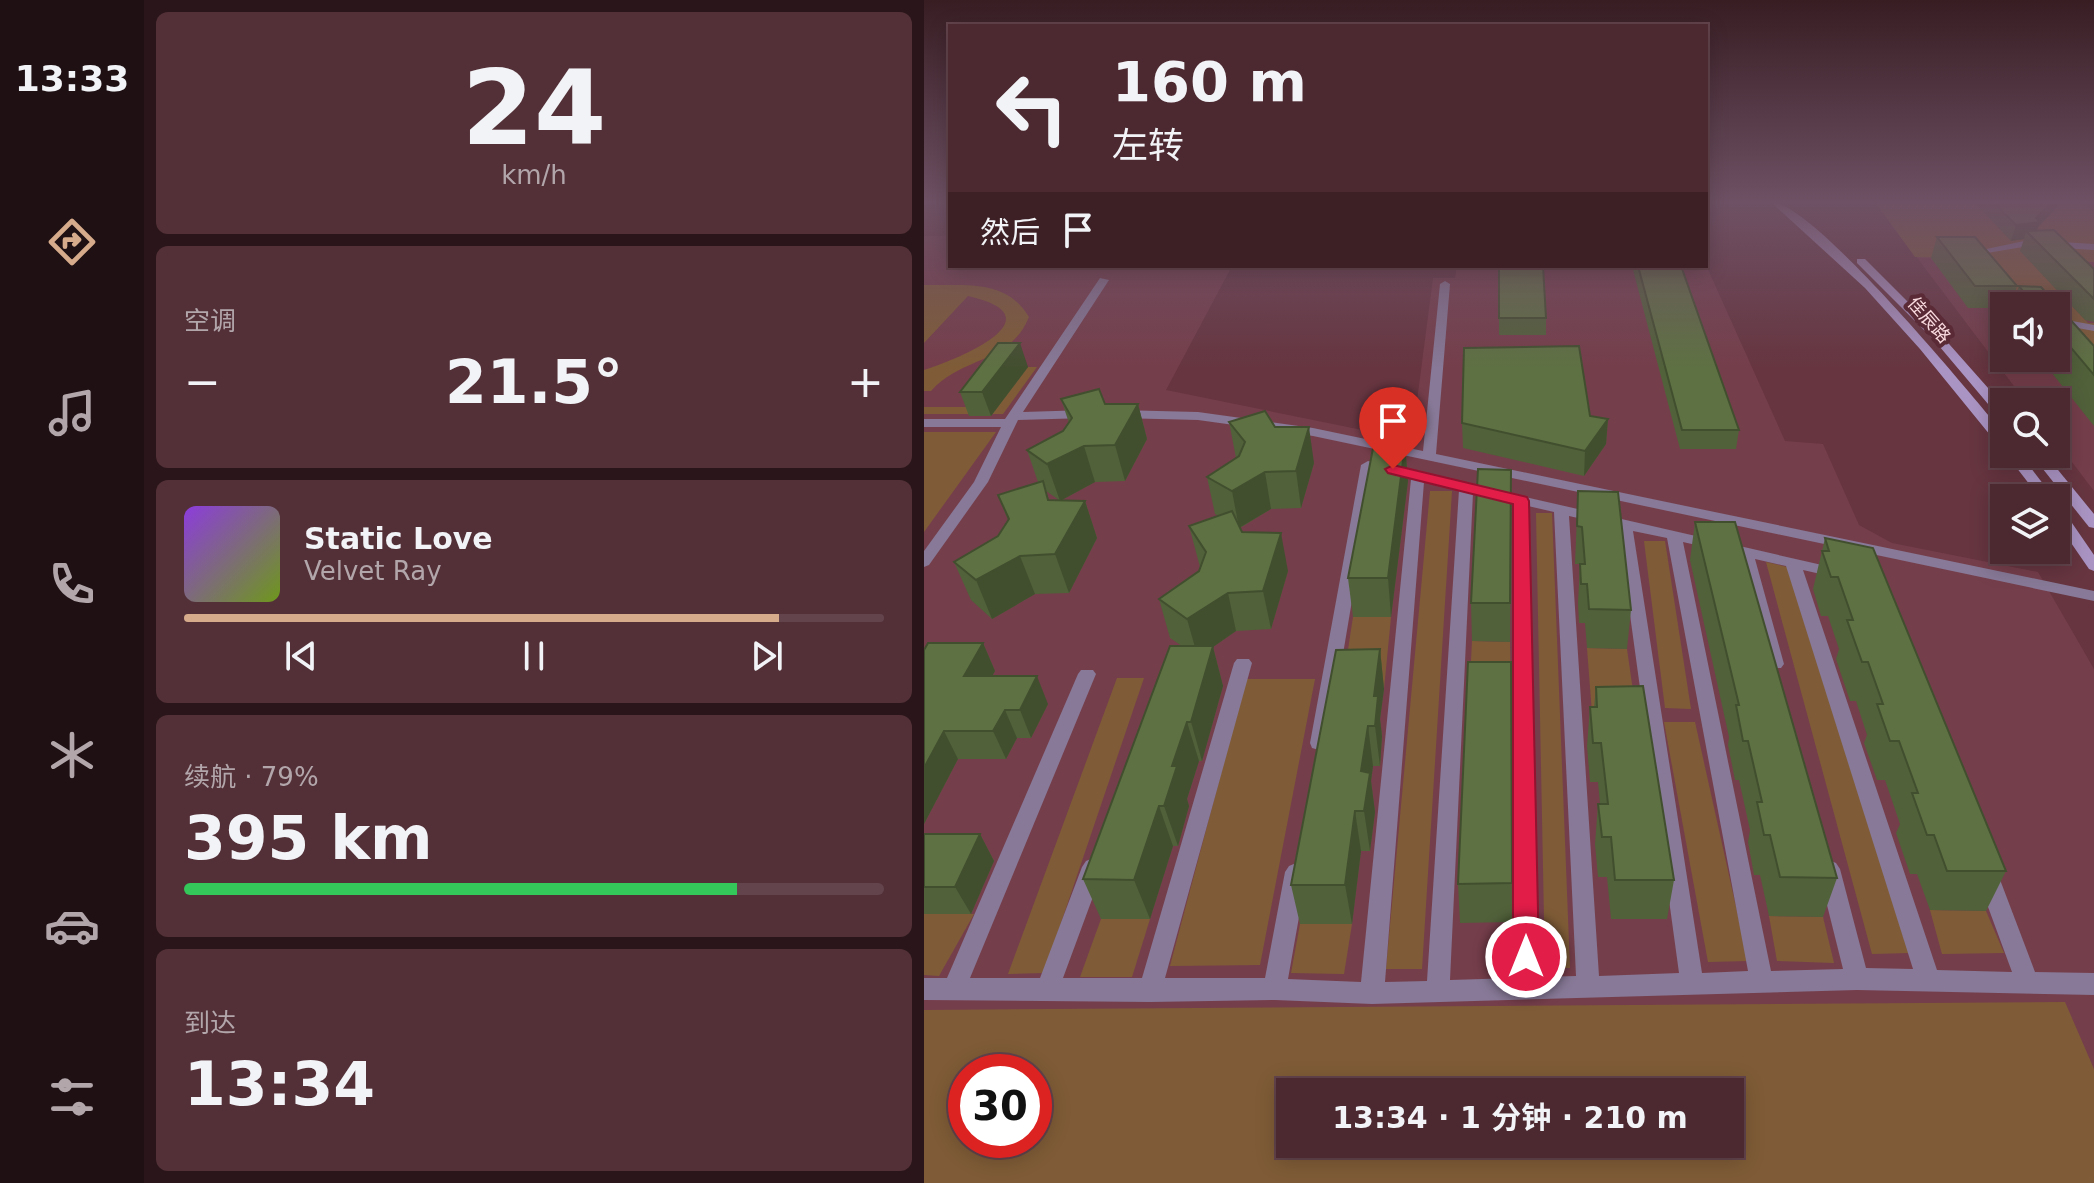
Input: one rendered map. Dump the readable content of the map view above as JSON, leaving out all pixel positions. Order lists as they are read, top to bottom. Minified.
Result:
{"streets":{"main road":["佳辰路"]},"page":{"tabs":"13:33","tile":[["24","km/h"],"空调",["续航 · 79%","395 km"],["到达","13:34"]],"turn":["160 m","左转"],"then":"然后","heat":["−","21.5°","+"],"song":["Static Love","Velvet Ray"],"limit":"30","trip":"13:34 · 1 分钟 · 210 m"}}
